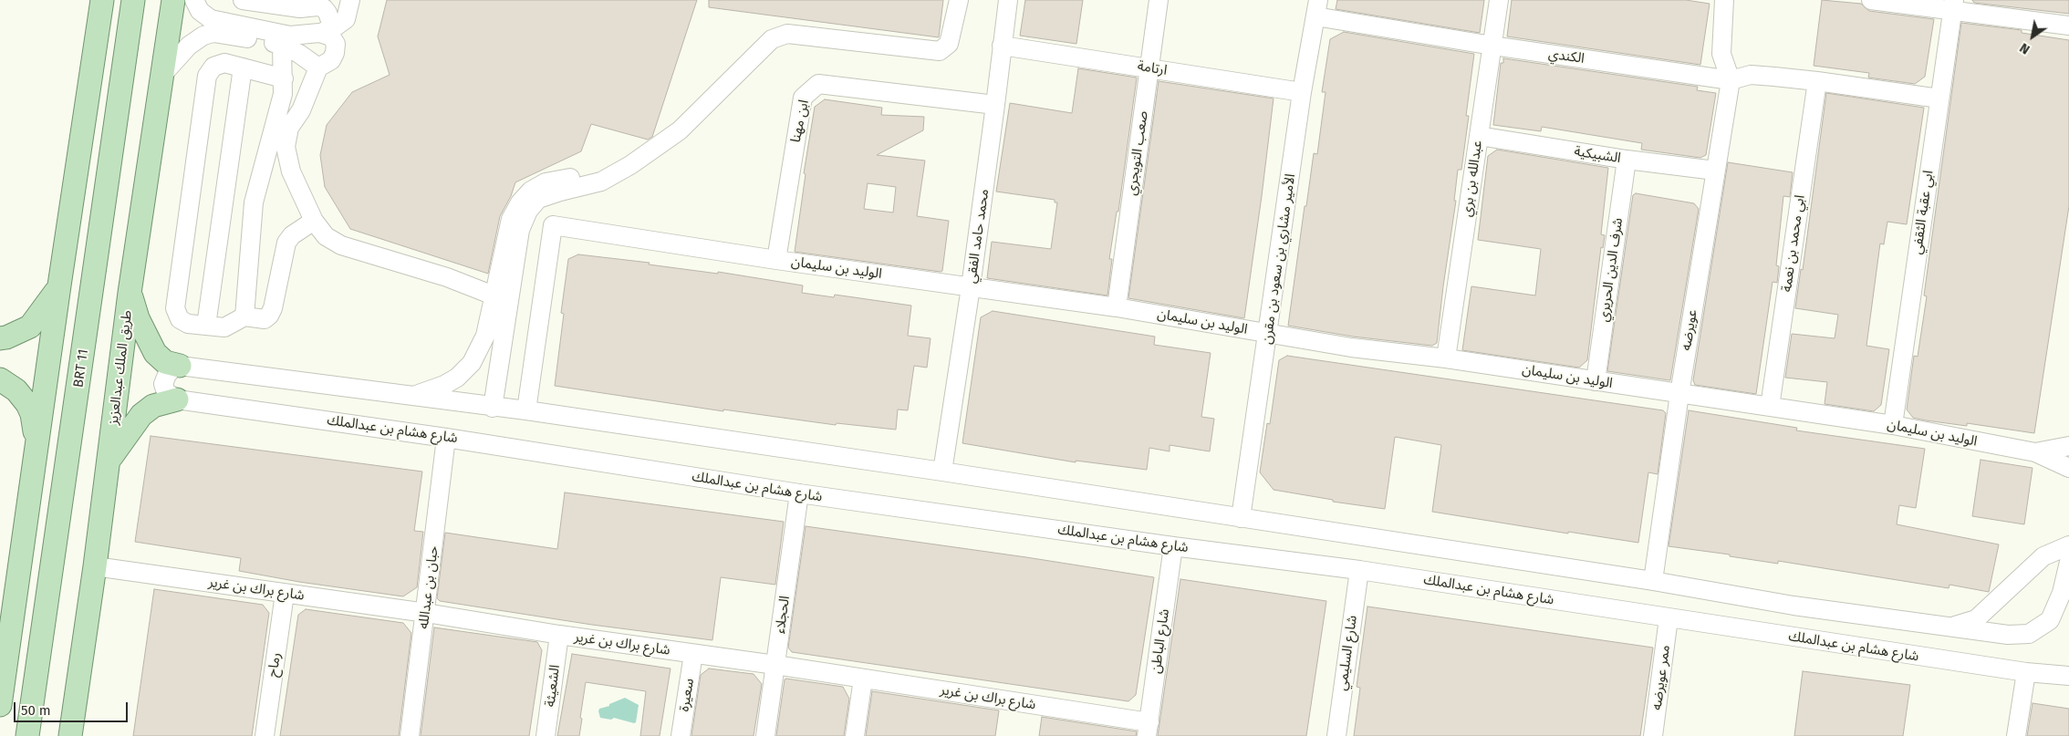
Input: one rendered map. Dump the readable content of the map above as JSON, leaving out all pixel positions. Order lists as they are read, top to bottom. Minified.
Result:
{"streets":{"main road":["طريق الملك عبدالعزيز","BRT 11"],"street":["الكندي","ارتامة","ابن مهنا","صعب التويجري","الشبيكية","عبدالله بن بري","ابي عقبة الثقفي","محمد حامد الفقي","ابي محمد بن نعمة","الأمير مشاري بن سعود بن مقرن","الوليد بن سليمان","شرف الدين الحريري","عويرضه","شارع هشام بن عبدالملك","حبان بن عبدالله","شارع براك بن غرير","الحجلاء","شارع الباطن","شارع السليمي","رماح","ممر عويرضه","الشعيثة","سعيرة"]},"crossings":[["الكندي","عبدالله بن بري"],["الكندي","ابي عقبة الثقفي"],["الكندي","ابي محمد بن نعمة"],["الكندي","الأمير مشاري بن سعود بن مقرن"],["الكندي","عويرضه"],["ارتامة","صعب التويجري"],["ارتامة","محمد حامد الفقي"],["ارتامة","الأمير مشاري بن سعود بن مقرن"],["ابن مهنا","محمد حامد الفقي"],["ابن مهنا","الوليد بن سليمان"],["صعب التويجري","الوليد بن سليمان"],["الشبيكية","عبدالله بن بري"],["الشبيكية","شرف الدين الحريري"],["الشبيكية","عويرضه"],["عبدالله بن بري","الوليد بن سليمان"],["ابي عقبة الثقفي","الوليد بن سليمان"],["محمد حامد الفقي","الوليد بن سليمان"],["ابي محمد بن نعمة","الوليد بن سليمان"],["الأمير مشاري بن سعود بن مقرن","الوليد بن سليمان"],["الوليد بن سليمان","شرف الدين الحريري"],["الوليد بن سليمان","عويرضه"],["طريق الملك عبدالعزيز","شارع براك بن غرير"],["شارع هشام بن عبدالملك","حبان بن عبدالله"],["شارع هشام بن عبدالملك","الحجلاء"],["شارع هشام بن عبدالملك","شارع الباطن"],["شارع هشام بن عبدالملك","شارع السليمي"],["شارع هشام بن عبدالملك","ممر عويرضه"],["حبان بن عبدالله","شارع براك بن غرير"],["شارع براك بن غرير","الحجلاء"],["شارع براك بن غرير","شارع الباطن"],["شارع براك بن غرير","رماح"],["شارع براك بن غرير","الشعيثة"],["شارع براك بن غرير","سعيرة"]],"scale_bar":"50 m","north":"bottom left"}
